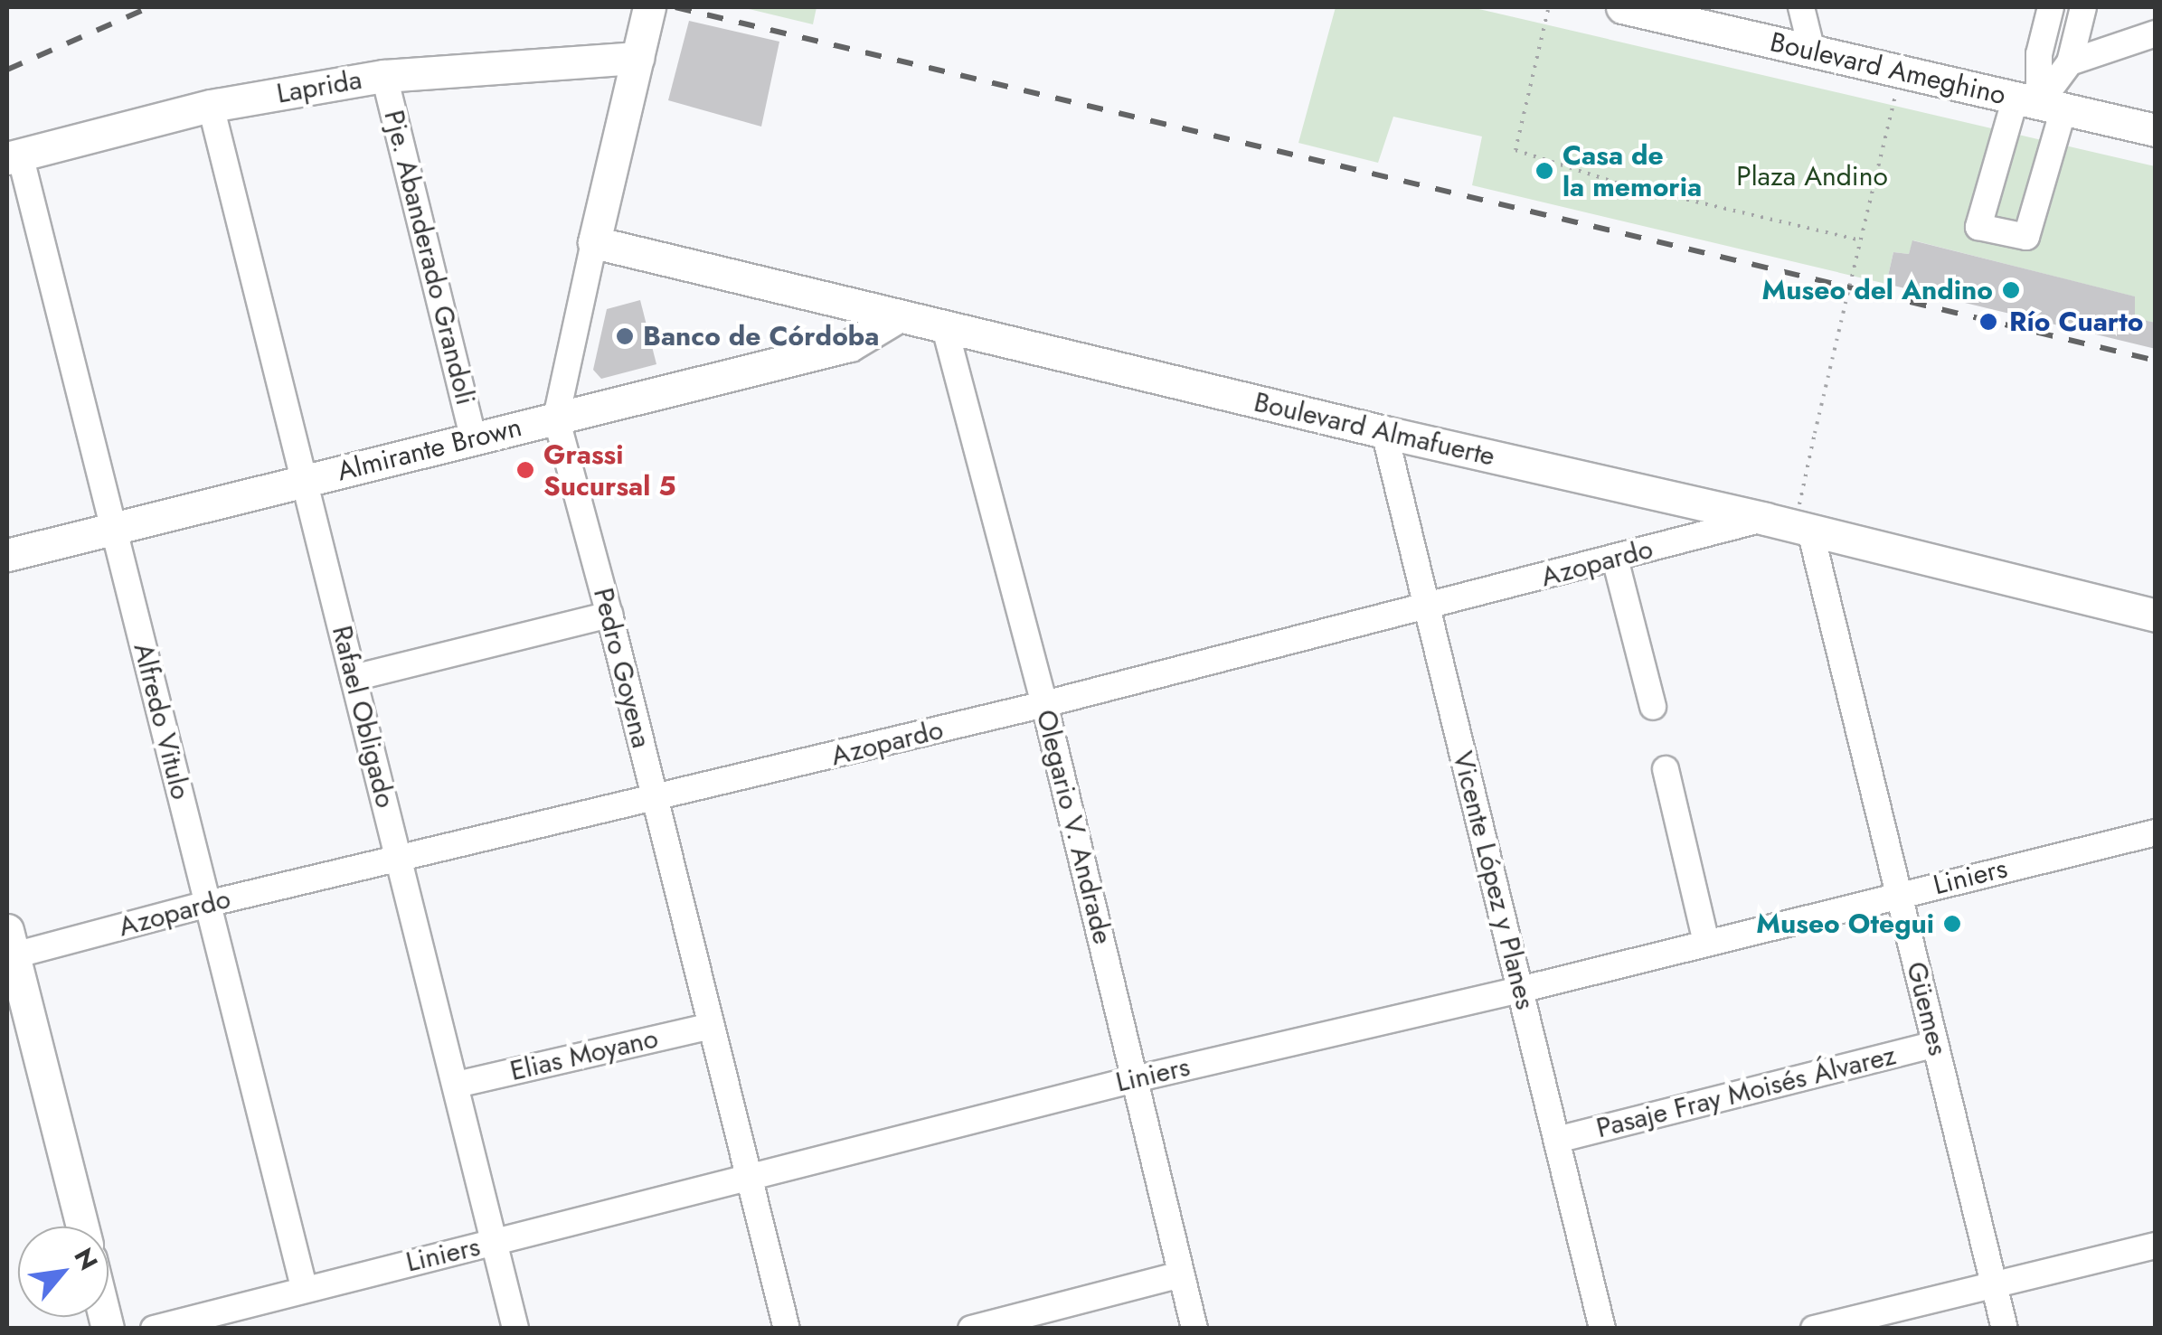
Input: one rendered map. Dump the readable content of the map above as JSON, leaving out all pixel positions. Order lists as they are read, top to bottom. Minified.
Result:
{"streets":{"main road":["Boulevard Ameghino","Laprida","Boulevard Almafuerte","Almirante Brown","Pedro Goyena"],"street":["Pje. Abanderado Grandoli","Azopardo","Rafael Obligado","Alfredo Vitulo","Olegario V. Andrade","Liniers","Vicente López y Planes","Güemes","Elias Moyano","Pasaje Fray Moisés Álvarez"]},"crossings":[["Laprida","Pje. Abanderado Grandoli"],["Laprida","Pedro Goyena"],["Laprida","Rafael Obligado"],["Laprida","Alfredo Vitulo"],["Pje. Abanderado Grandoli","Almirante Brown"],["Boulevard Almafuerte","Almirante Brown"],["Boulevard Almafuerte","Azopardo"],["Boulevard Almafuerte","Pedro Goyena"],["Boulevard Almafuerte","Olegario V. Andrade"],["Boulevard Almafuerte","Vicente López y Planes"],["Boulevard Almafuerte","Güemes"],["Almirante Brown","Pedro Goyena"],["Almirante Brown","Rafael Obligado"],["Almirante Brown","Alfredo Vitulo"],["Azopardo","Pedro Goyena"],["Azopardo","Rafael Obligado"],["Azopardo","Alfredo Vitulo"],["Azopardo","Olegario V. Andrade"],["Azopardo","Vicente López y Planes"],["Azopardo","Güemes"],["Pedro Goyena","Liniers"],["Pedro Goyena","Elias Moyano"],["Rafael Obligado","Liniers"],["Rafael Obligado","Elias Moyano"],["Alfredo Vitulo","Liniers"],["Olegario V. Andrade","Liniers"],["Liniers","Vicente López y Planes"],["Liniers","Güemes"],["Vicente López y Planes","Pasaje Fray Moisés Álvarez"],["Güemes","Pasaje Fray Moisés Álvarez"]],"parks":["Plaza Andino"],"places":["Casa de la memoria","Museo del Andino","Río Cuarto","Banco de Córdoba","Grassi Sucursal 5","Museo Otegui"],"north":"top right"}
